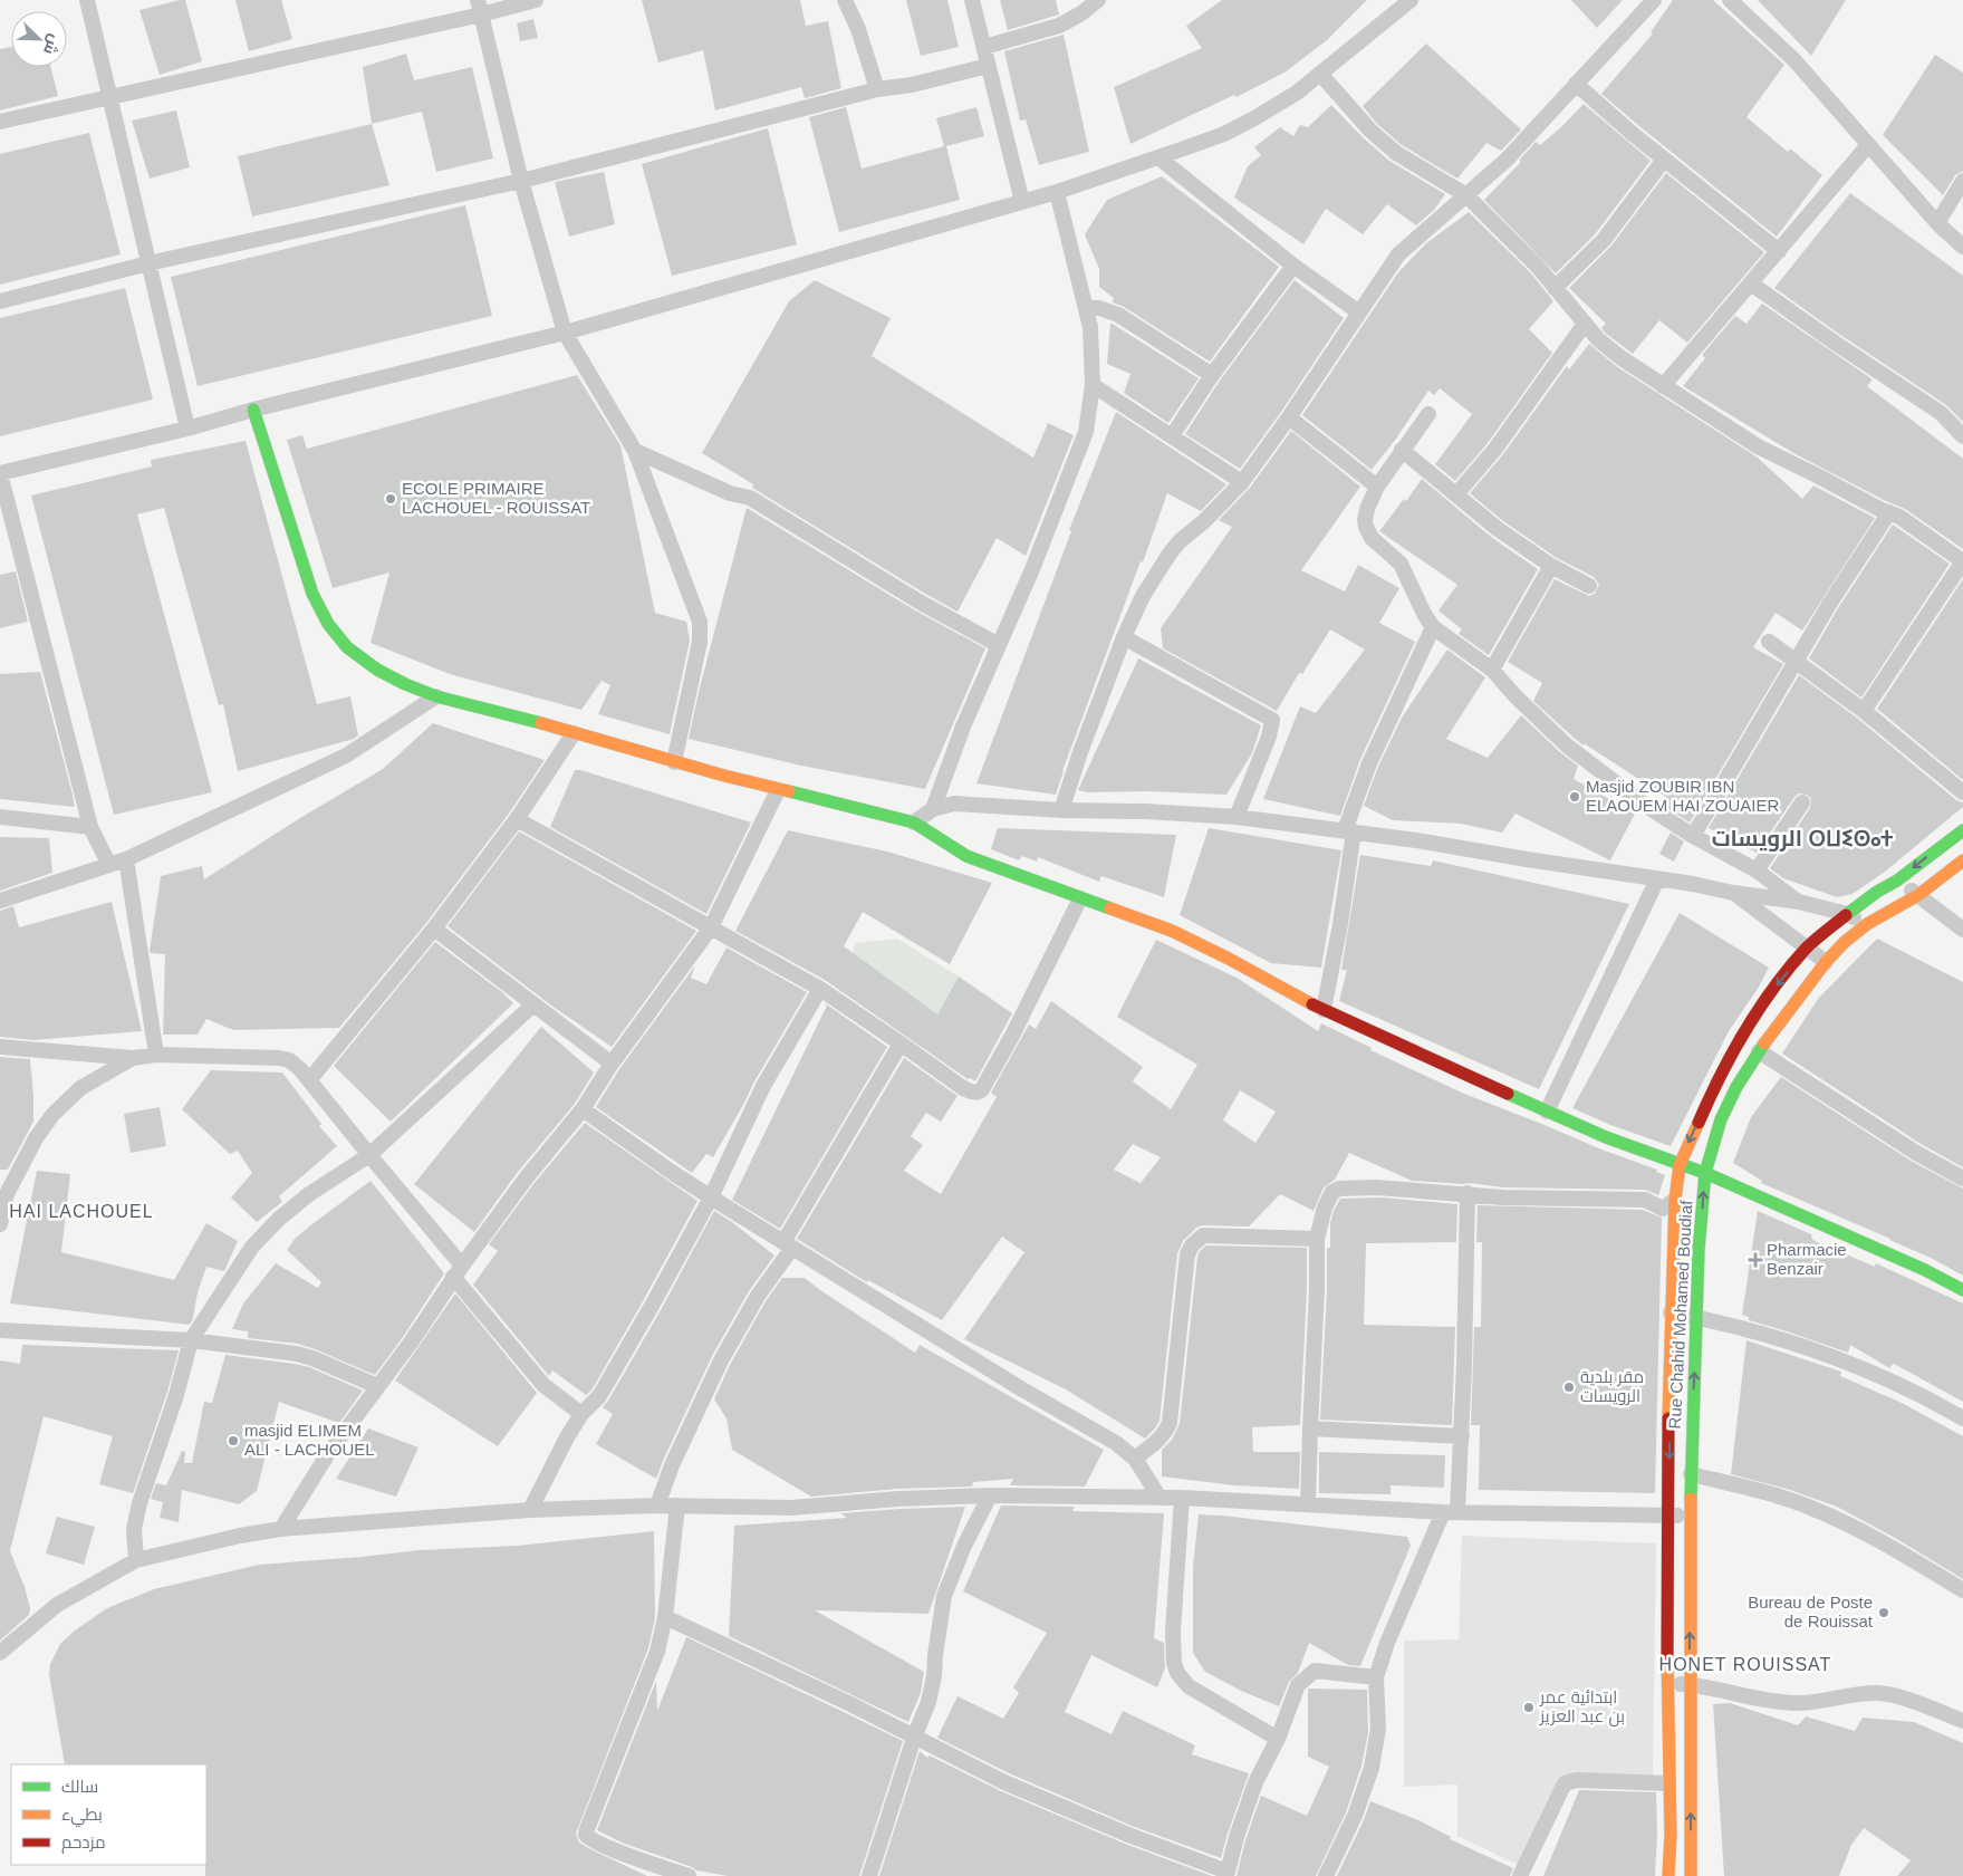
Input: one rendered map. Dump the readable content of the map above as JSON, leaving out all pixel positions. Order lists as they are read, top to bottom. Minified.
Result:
{"streets":{"main road":["Rue Chahid Mohamed Boudiaf"]},"districts":["الرويسات ⵔⵡⵉⵙⴰⵜ","HAI LACHOUEL","HONET ROUISSAT"],"places":{"other":["ECOLE PRIMAIRE LACHOUEL - ROUISSAT","Masjid ZOUBIR IBN ELAOUEM HAI ZOUAIER","مقر بلدية الرويسات","masjid ELIMEM ALI - LACHOUEL","Bureau de Poste de Rouissat","ابتدائية عمر بن عبد العزيز"],"health":["Pharmacie Benzair"]},"legend":["سالك","بطيء","مزدحم"],"north":"bottom right"}
